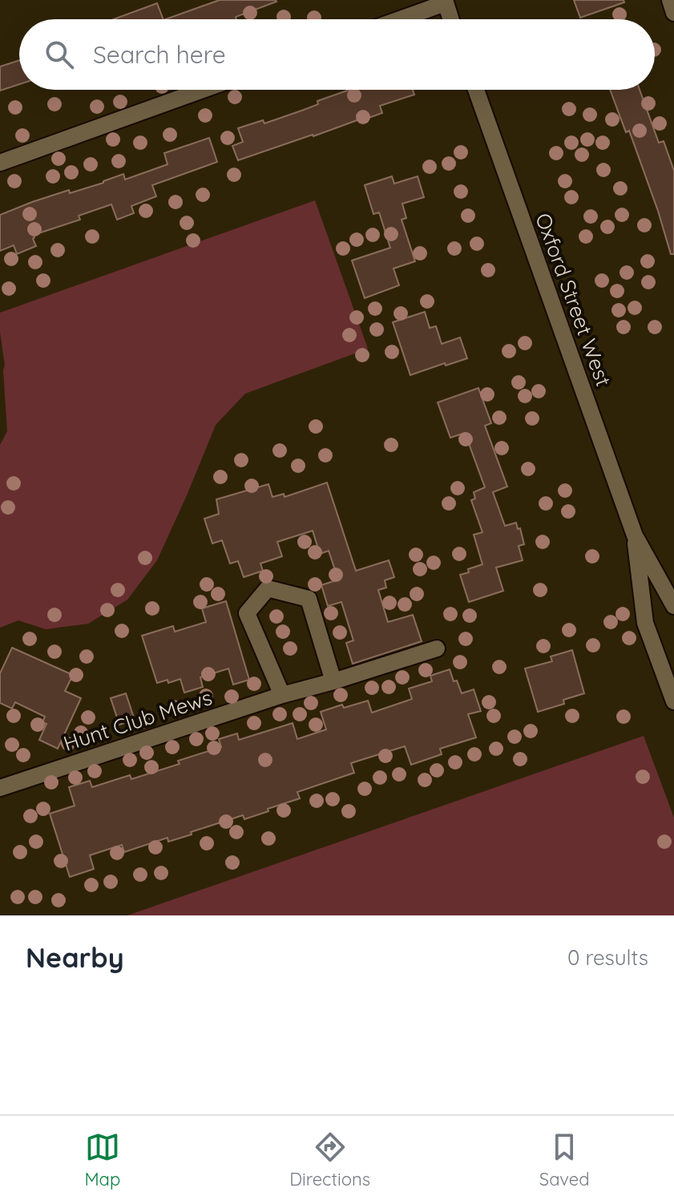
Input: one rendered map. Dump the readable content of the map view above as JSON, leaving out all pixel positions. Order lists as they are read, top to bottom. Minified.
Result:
{"streets":{"street":["Oxford Street West","Hunt Club Mews"]},"page":{"search":"Search here","heading":["Nearby","0 results"],"nav":["Map","Directions","Saved"]}}
